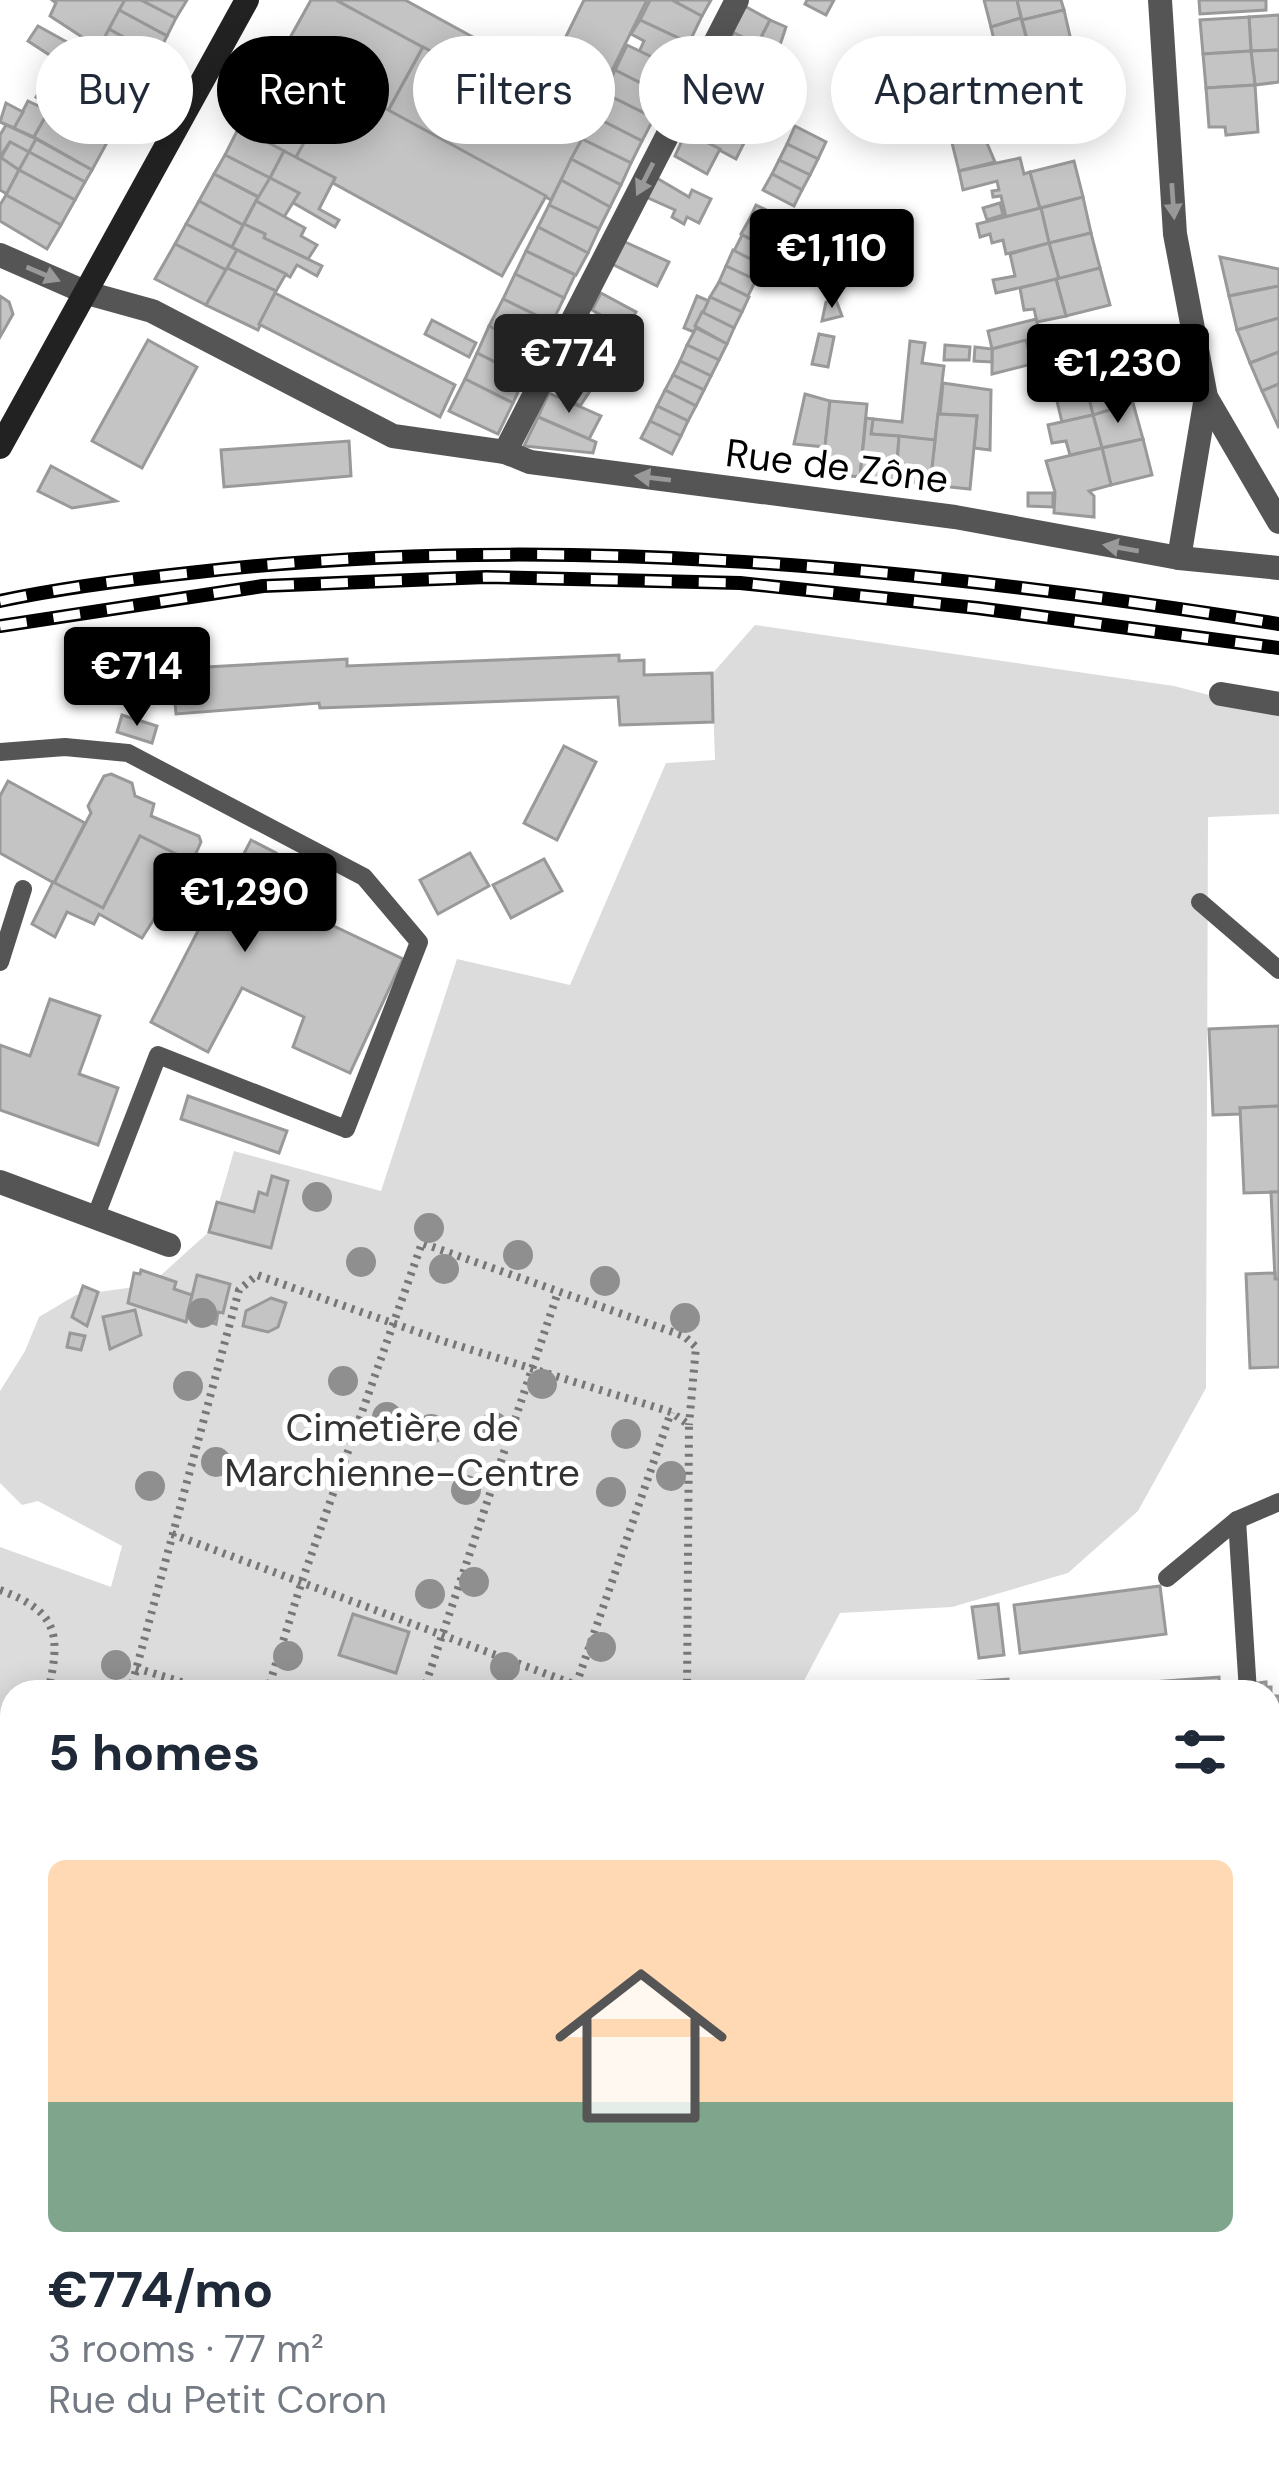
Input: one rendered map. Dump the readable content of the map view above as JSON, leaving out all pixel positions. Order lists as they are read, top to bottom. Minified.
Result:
{"streets":{"street":["Rue de Zône"]},"parks":["Cimetière de Marchienne-Centre"],"page":{"chip":["Buy","Rent","Filters","New","Apartment"],"price":["€1,110","€774","€1,230","€714","€1,290"],"heading":"5 homes","list":[{"name":"€774/mo","note":"3 rooms · 77 m² · Rue du Petit Coron"}]}}
